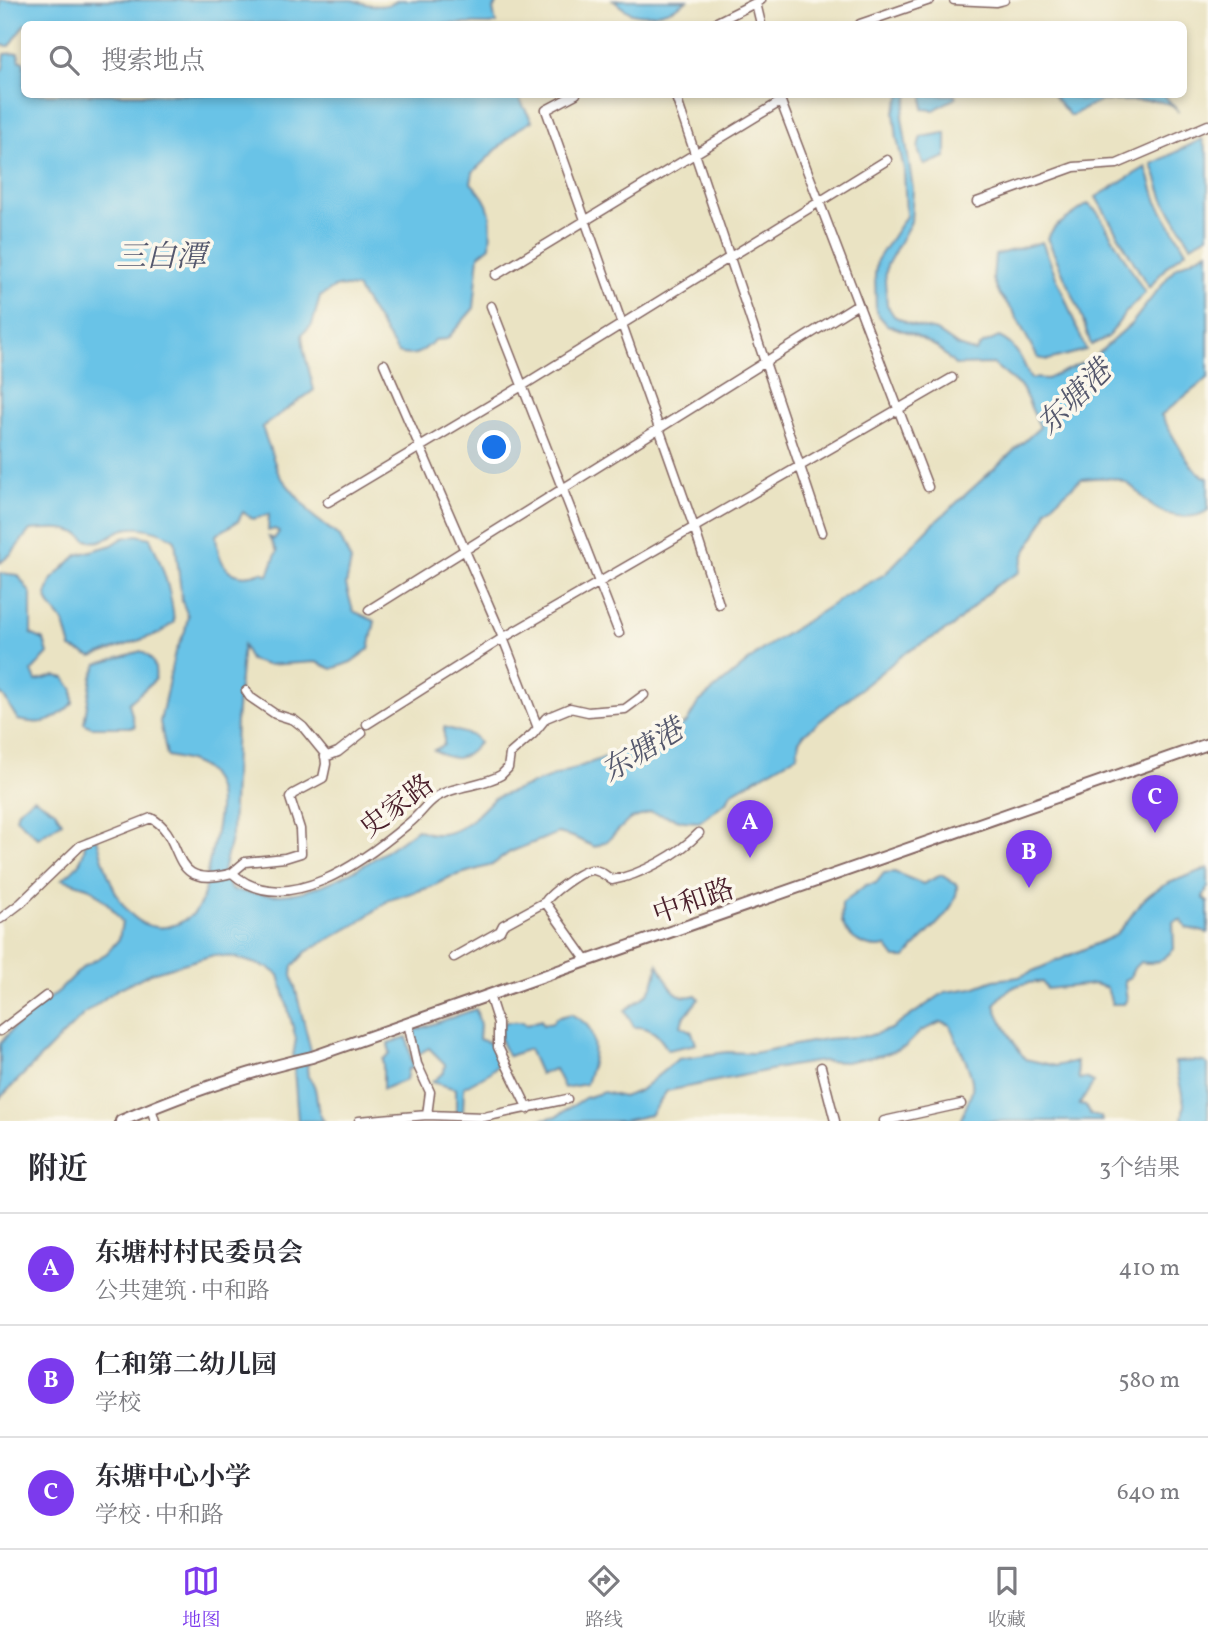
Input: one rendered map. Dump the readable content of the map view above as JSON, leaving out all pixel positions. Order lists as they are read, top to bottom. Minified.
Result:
{"streets":{"street":["史家路","中和路"]},"water":["三白潭","东塘港"],"page":{"search":"搜索地点","pins":["C","A","B"],"heading":["附近","3个结果"],"list":[{"mark":"A","name":"东塘村村民委员会","note":"公共建筑 · 中和路","value":"410 m"},{"mark":"B","name":"仁和第二幼儿园","note":"学校","value":"580 m"},{"mark":"C","name":"东塘中心小学","note":"学校 · 中和路","value":"640 m"}],"nav":["地图","路线","收藏"]}}
